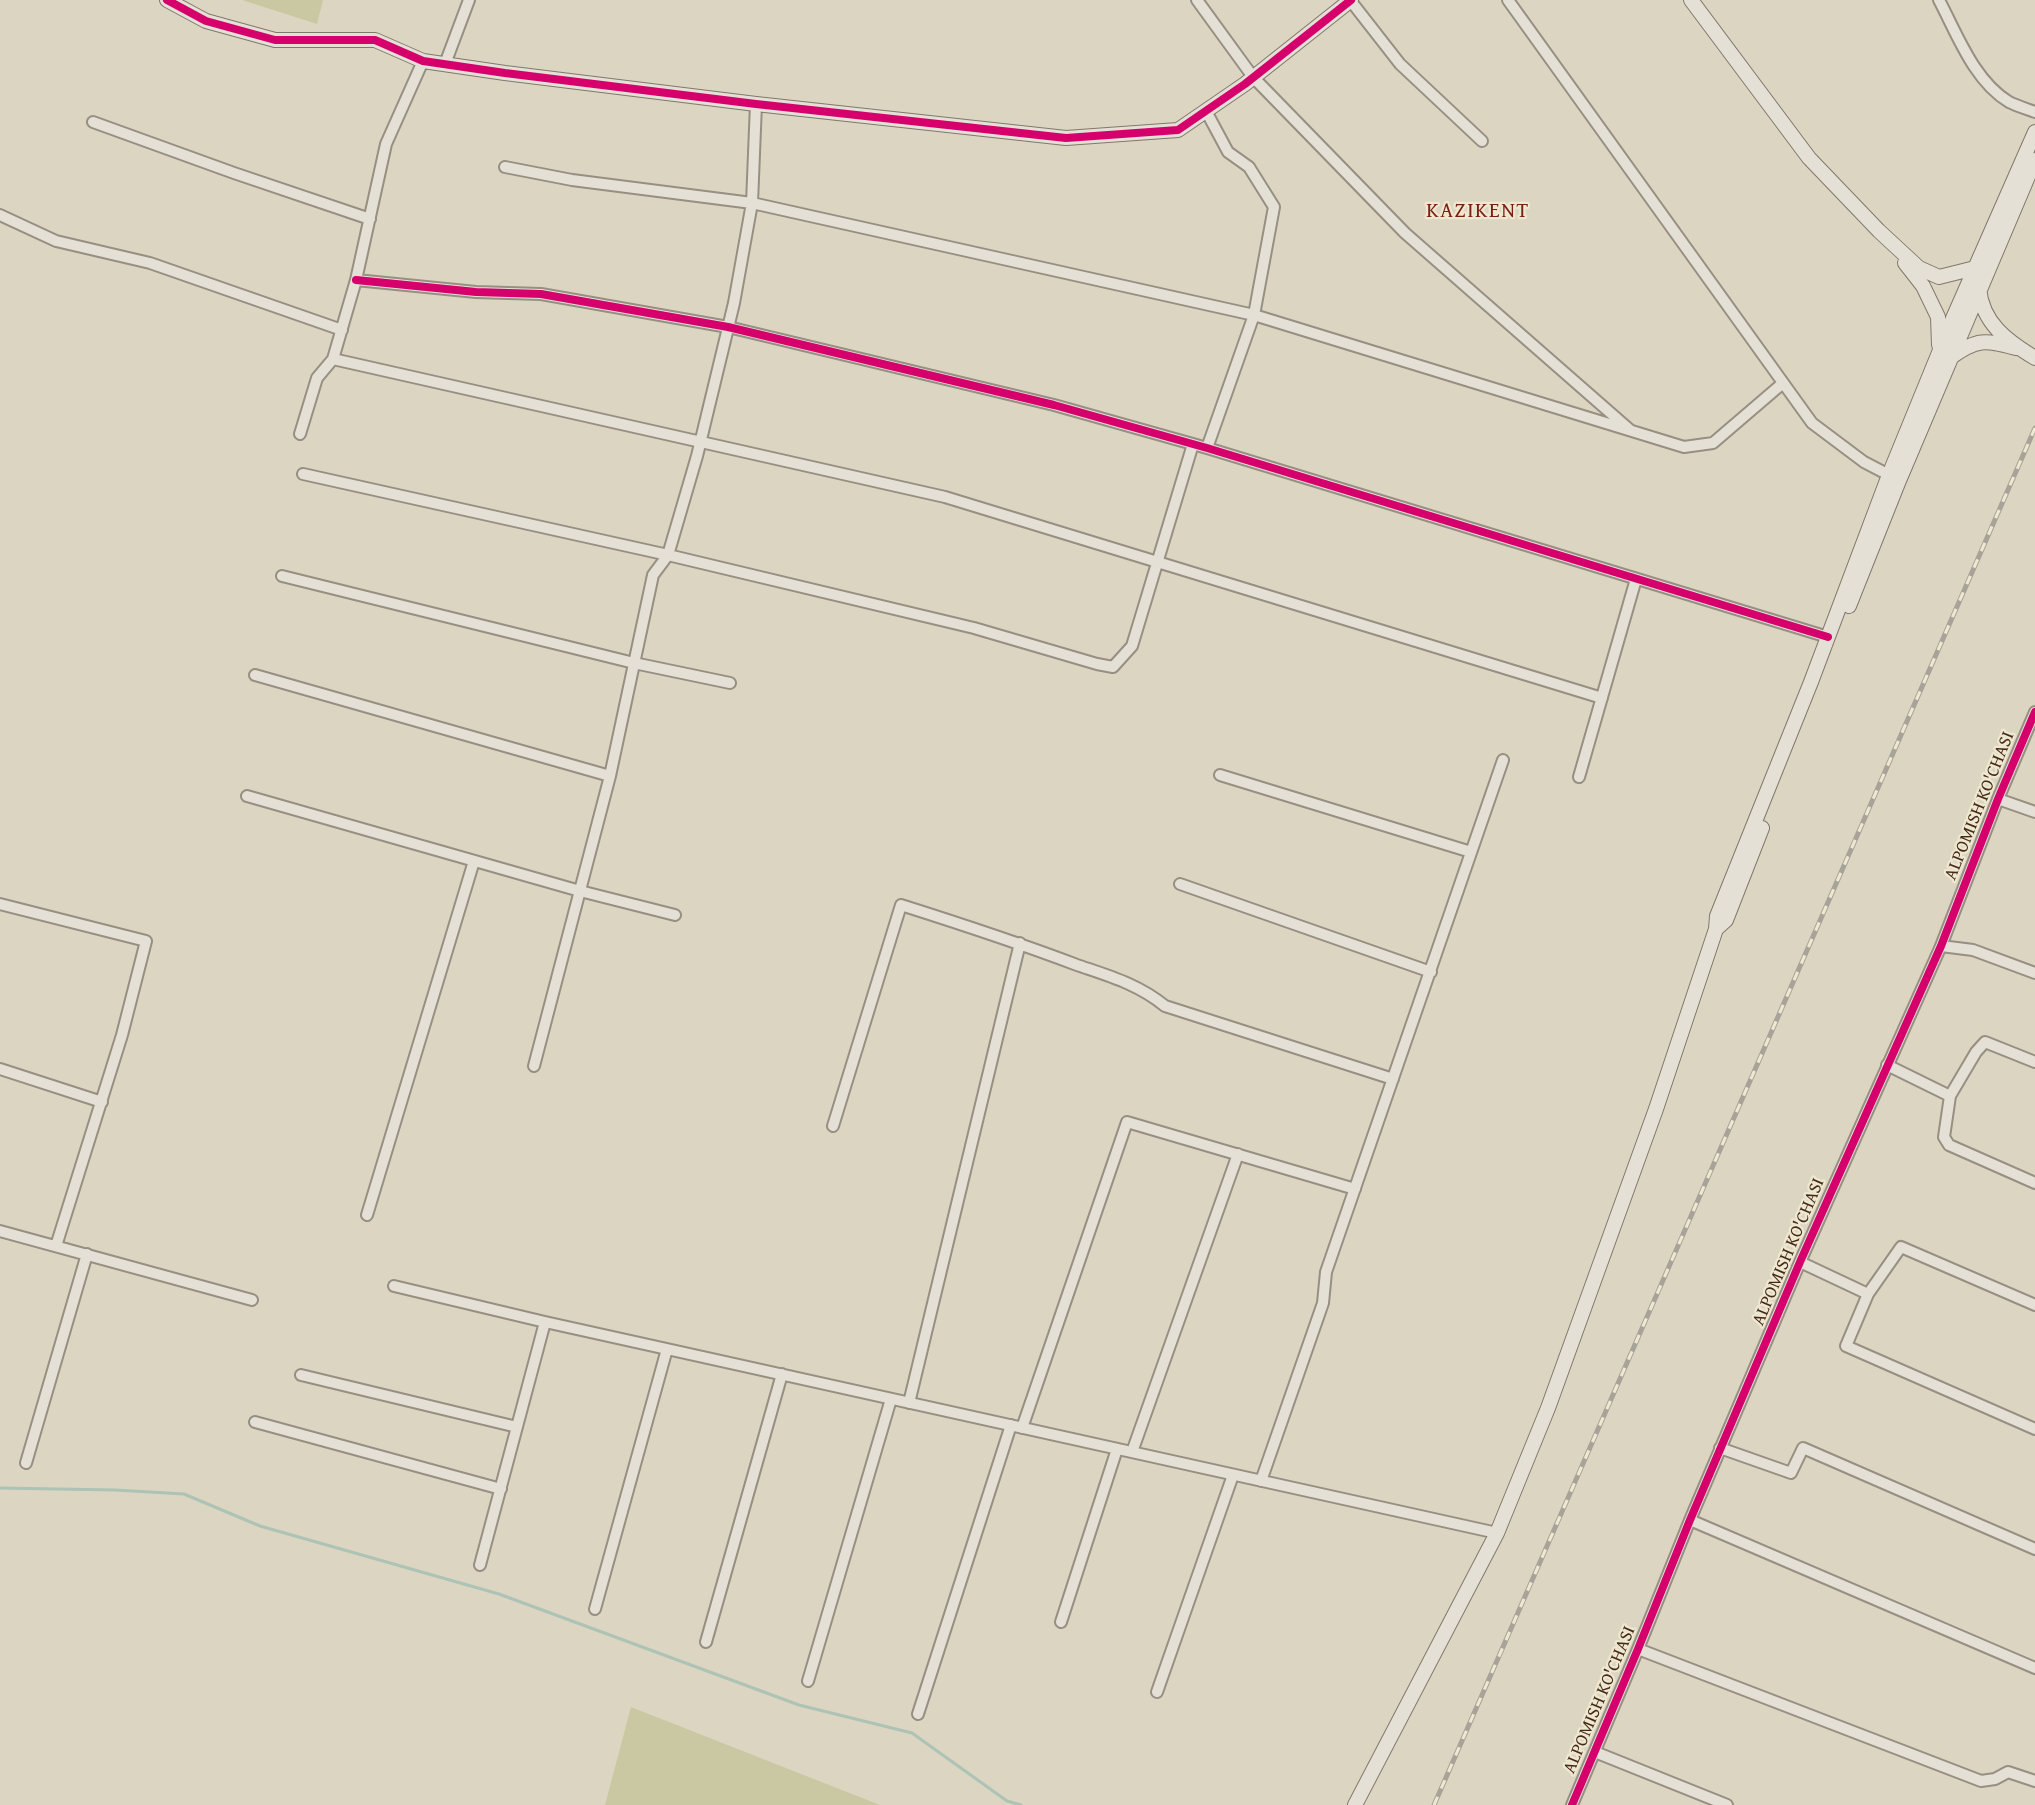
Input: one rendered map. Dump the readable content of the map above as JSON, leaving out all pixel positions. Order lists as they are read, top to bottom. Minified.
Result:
{"streets":{"street":["ALPOMISH KO'CHASI"]},"districts":["KAZIKENT"]}
